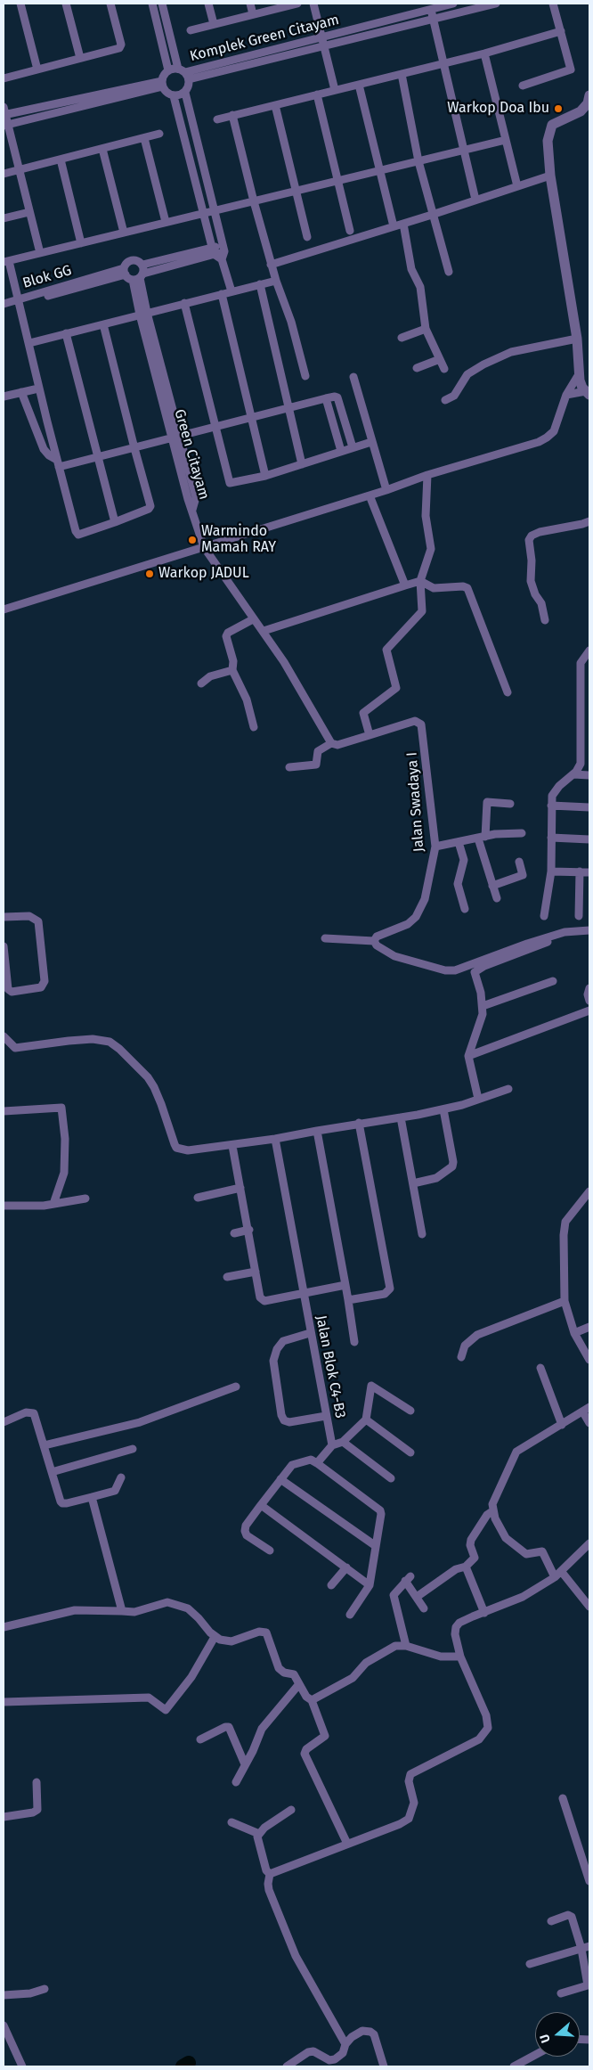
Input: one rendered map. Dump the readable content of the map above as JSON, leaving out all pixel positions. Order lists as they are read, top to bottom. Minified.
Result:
{"streets":{"street":["Komplek Green Citayam","Blok GG","Green Citayam","Jalan Swadaya I","Jalan Blok C4-B3"]},"crossings":[["Blok GG","Green Citayam"]],"places":["Warkop Doa Ibu","Warmindo Mamah RAY","Warkop JADUL"],"north":"left"}
